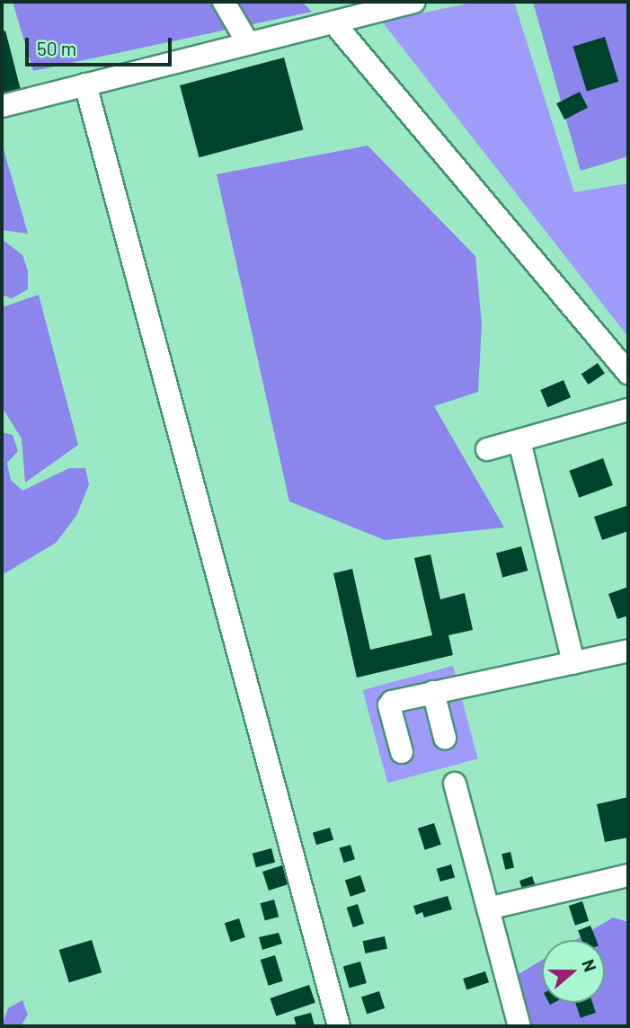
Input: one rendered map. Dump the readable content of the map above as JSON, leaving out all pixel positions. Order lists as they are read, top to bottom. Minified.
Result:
{"scale_bar":"50 m","north":"right"}
